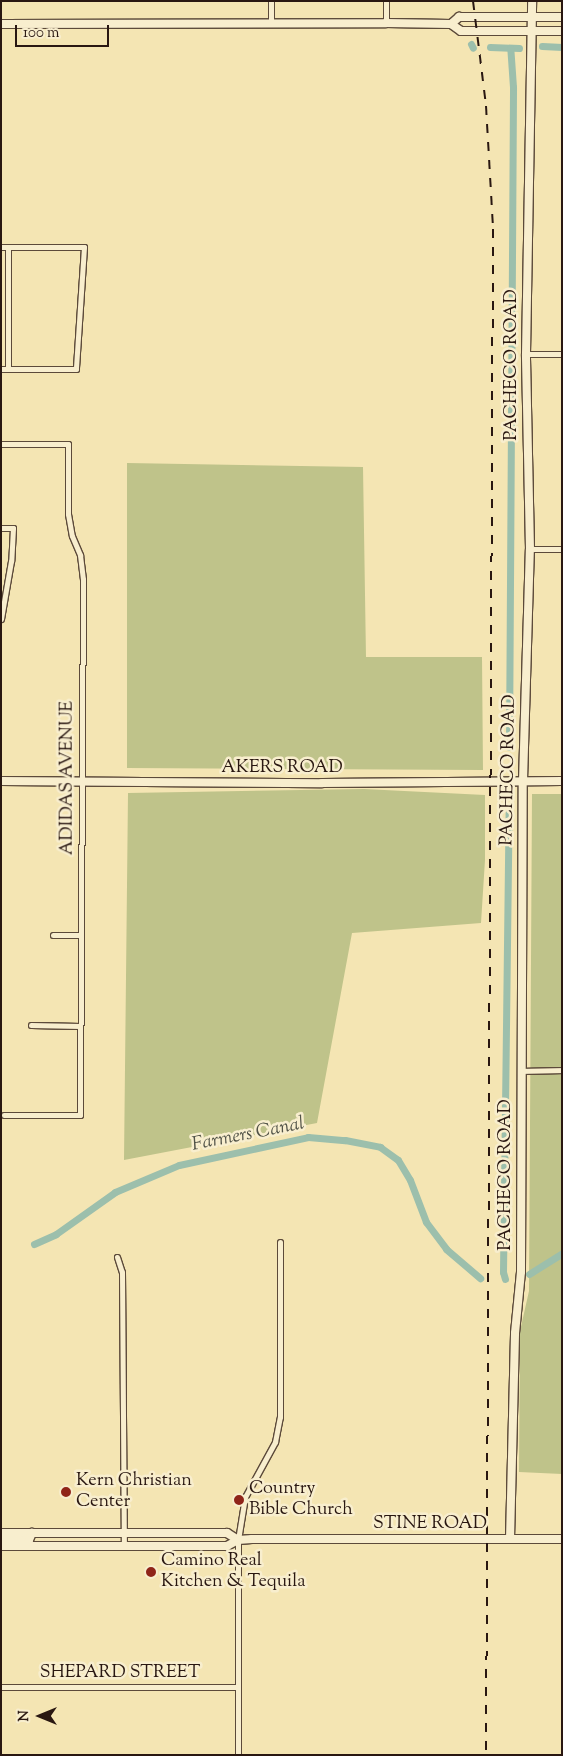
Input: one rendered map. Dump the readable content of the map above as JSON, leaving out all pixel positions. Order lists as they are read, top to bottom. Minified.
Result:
{"streets":{"street":["PACHECO ROAD","AKERS ROAD","ADIDAS AVENUE","STINE ROAD","SHEPARD STREET"]},"crossings":[["PACHECO ROAD","AKERS ROAD"],["PACHECO ROAD","STINE ROAD"],["AKERS ROAD","ADIDAS AVENUE"]],"water":["Farmers Canal"],"places":["Kern Christian Center","Country Bible Church","Camino Real Kitchen & Tequila"],"scale_bar":"100 m","north":"left"}
